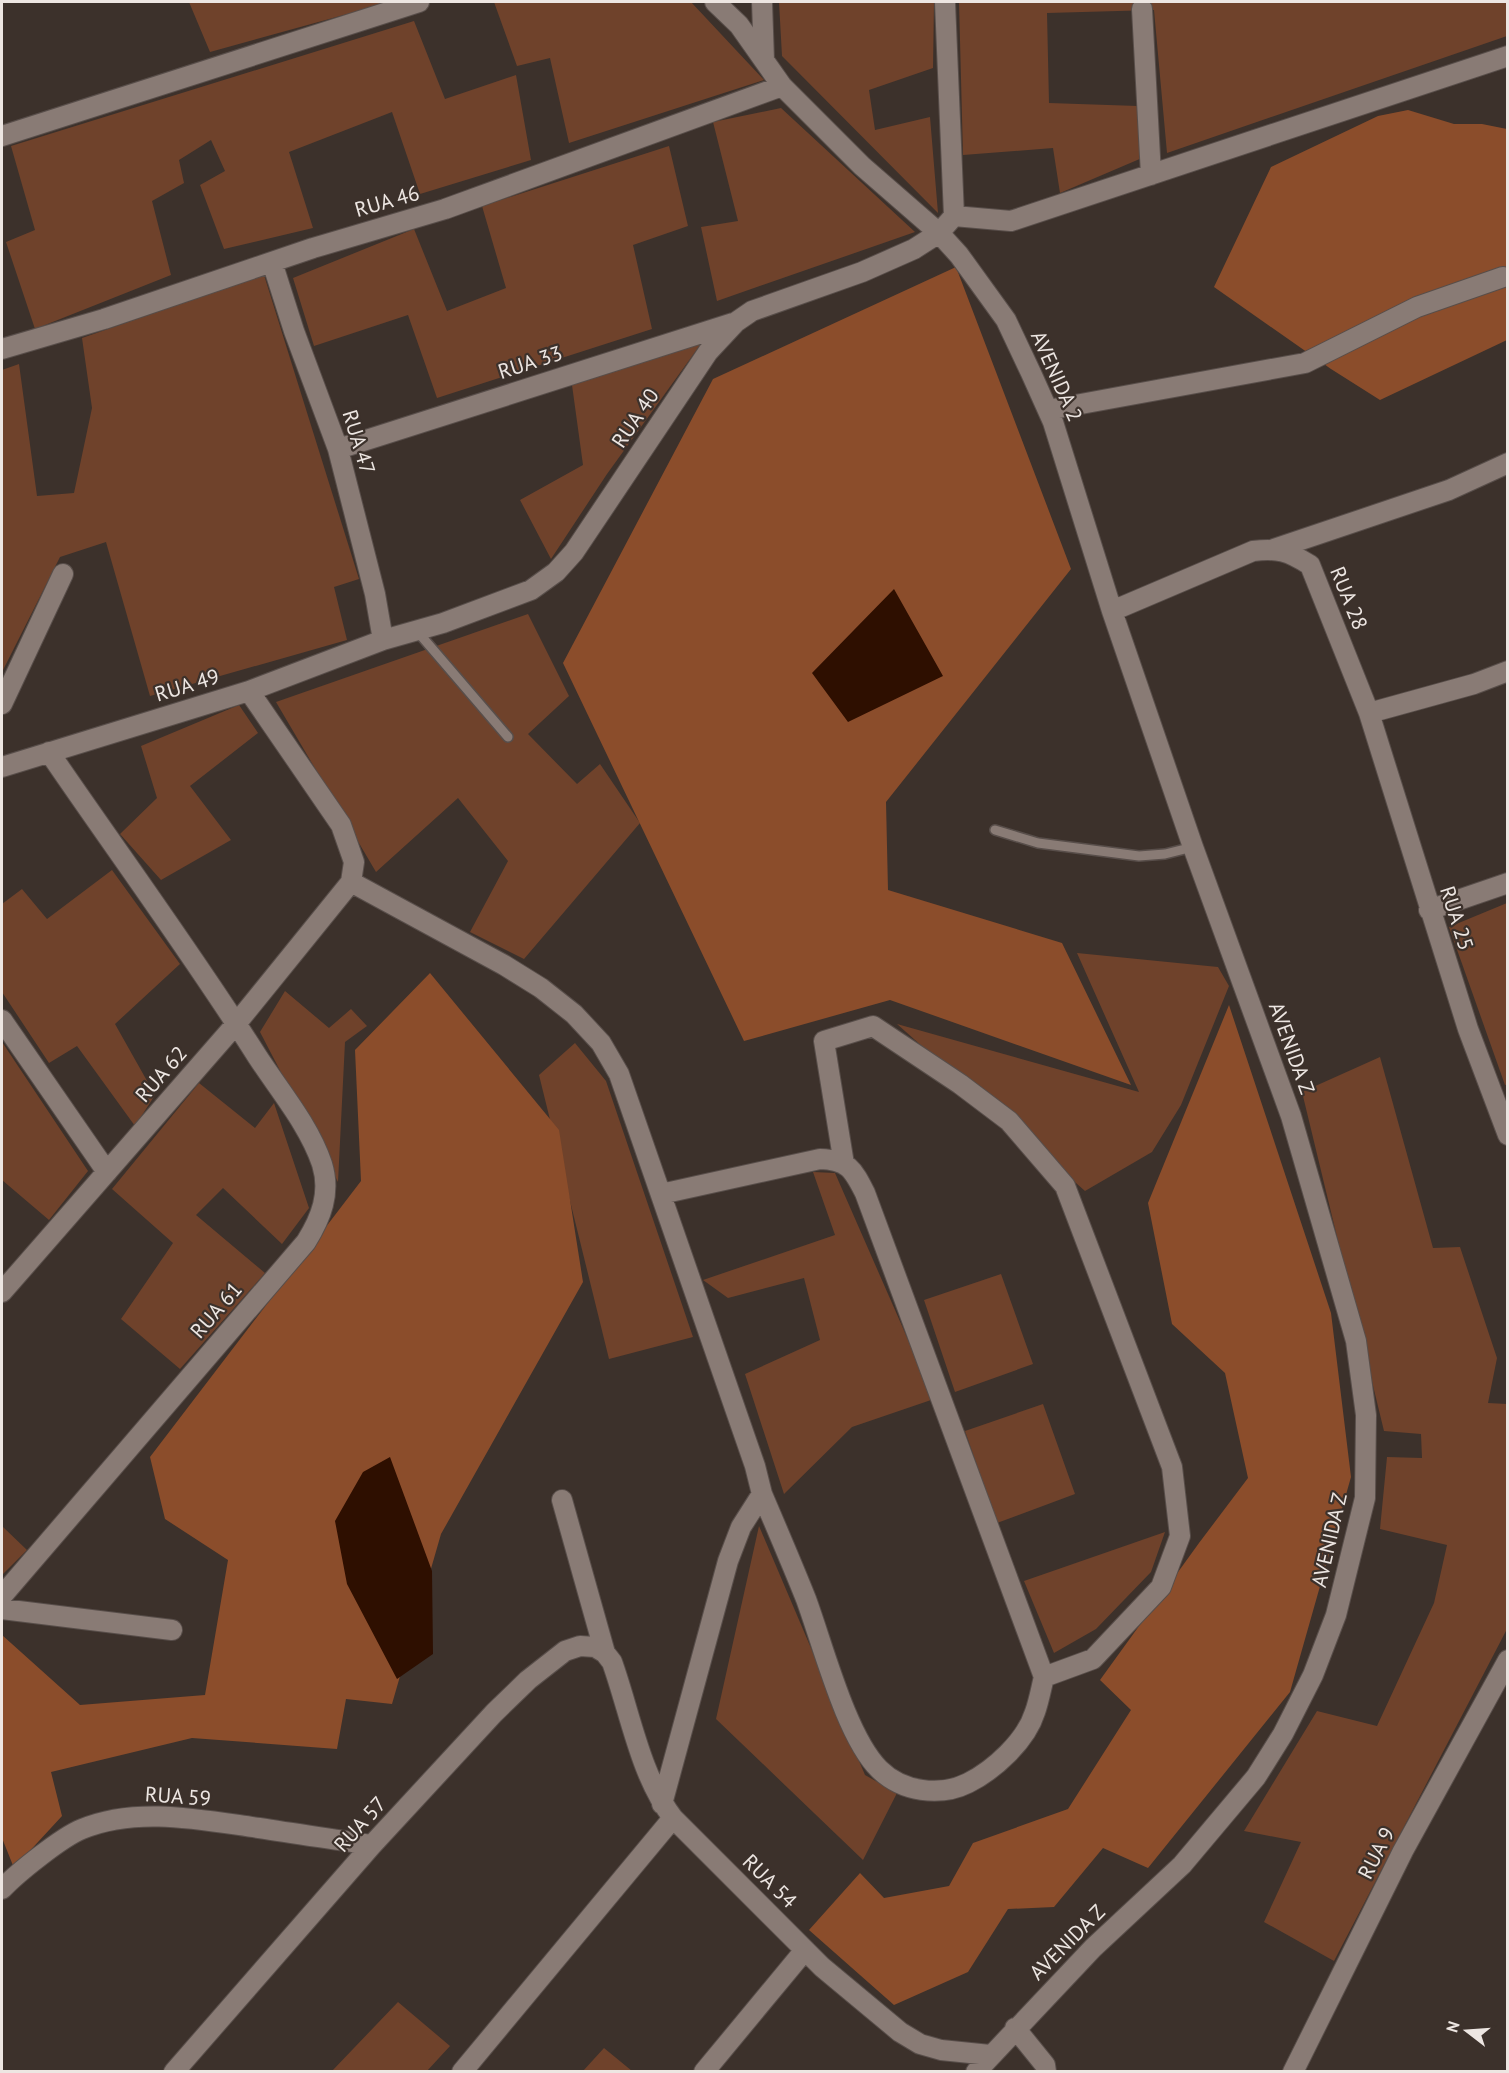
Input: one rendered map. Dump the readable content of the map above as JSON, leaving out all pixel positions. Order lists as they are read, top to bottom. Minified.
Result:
{"streets":{"street":["RUA 46","RUA 33","AVENIDA 2","RUA 40","RUA 47","RUA 28","RUA 49","RUA 25","AVENIDA Z","RUA 62","RUA 61","RUA 59","RUA 57","RUA 9","RUA 54"]},"crossings":[["RUA 46","AVENIDA 2"],["RUA 46","RUA 47"],["RUA 33","RUA 40"],["RUA 33","RUA 47"],["AVENIDA 2","RUA 40"],["AVENIDA 2","AVENIDA Z"],["RUA 40","RUA 47"],["RUA 40","RUA 49"],["RUA 47","RUA 49"],["RUA 28","RUA 25"],["RUA 49","RUA 61"],["AVENIDA Z","RUA 54"],["RUA 62","RUA 61"],["RUA 59","RUA 57"],["RUA 57","RUA 54"]],"north":"left"}
